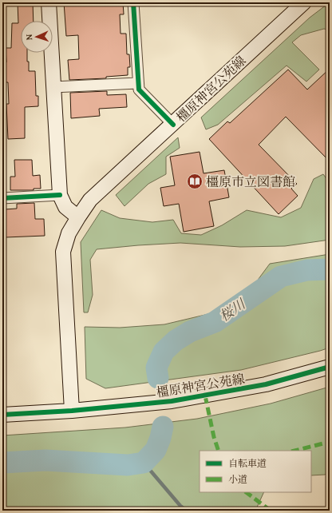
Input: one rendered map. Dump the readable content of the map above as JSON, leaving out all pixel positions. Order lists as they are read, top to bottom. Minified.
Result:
{"streets":{"main road":["橿原神宮公苑線"]},"water":["桜川"],"places":{"library":["橿原市立図書館"]},"legend":["自転車道","小道"],"north":"left"}
